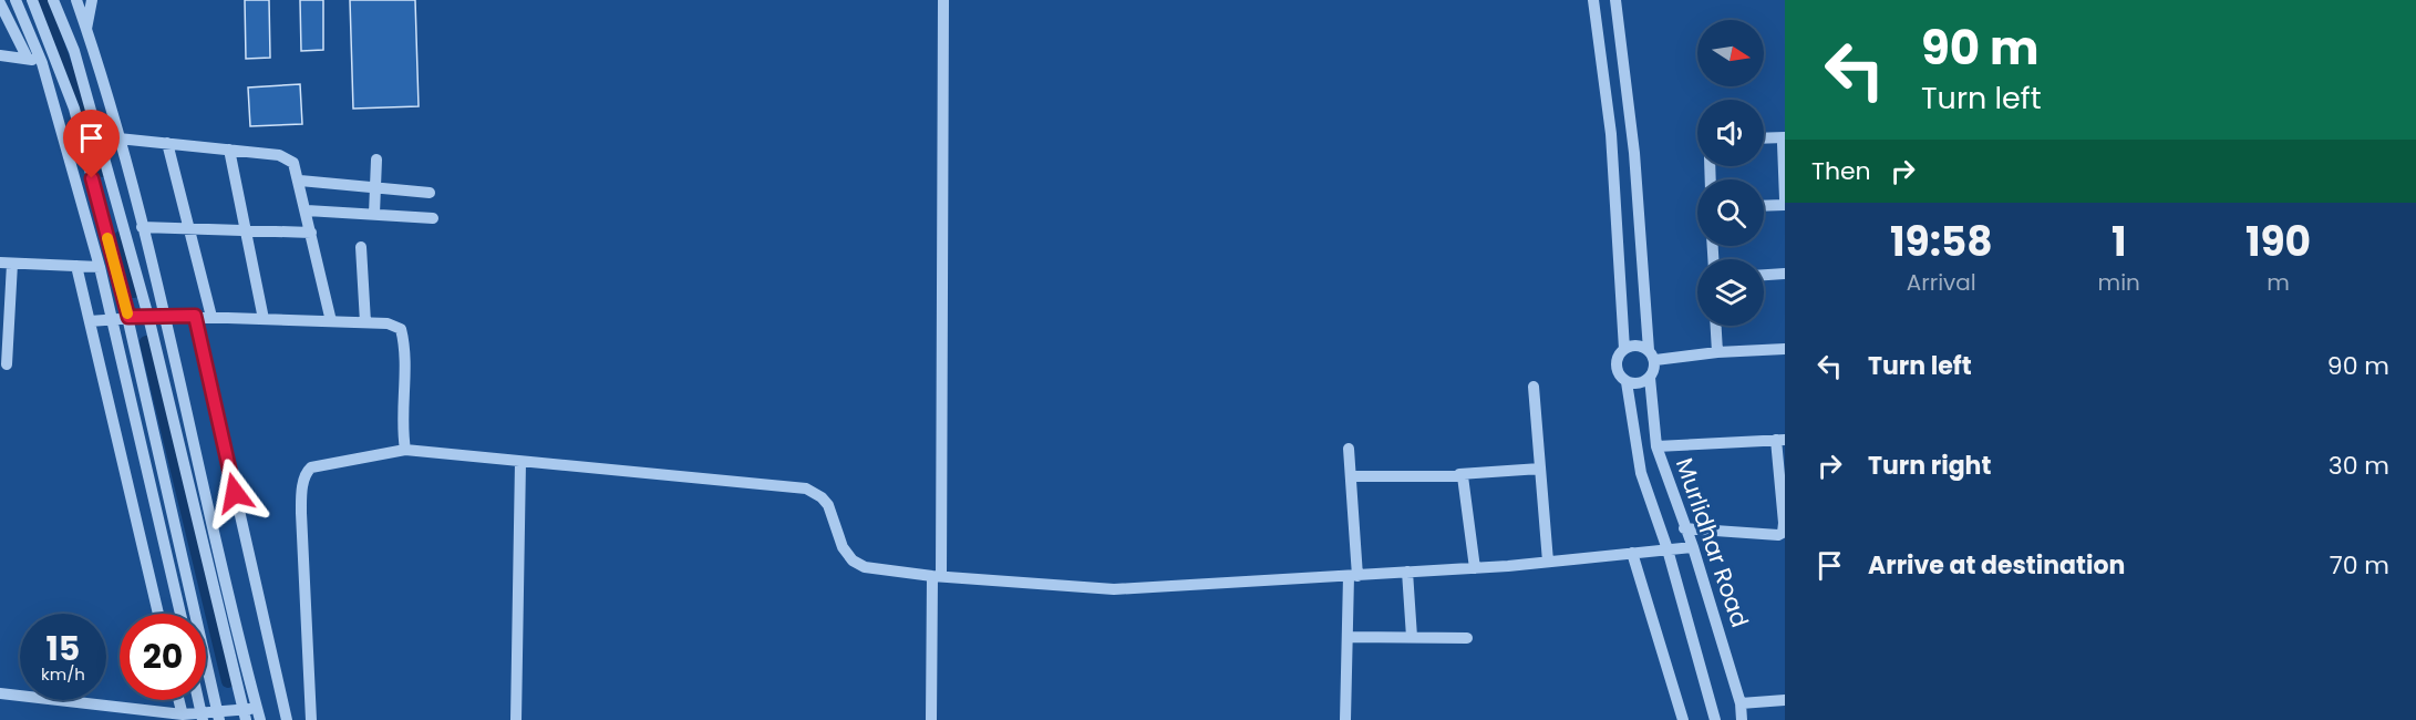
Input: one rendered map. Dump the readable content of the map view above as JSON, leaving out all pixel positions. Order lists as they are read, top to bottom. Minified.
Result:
{"streets":{"street":["Murlidhar Road"]},"north":"right","page":{"turn":["90 m","Turn left"],"then":"Then","eta":["19:58","Arrival","1","min","190","m"],"list":[{"name":"Turn left","value":"90 m"},{"name":"Turn right","value":"30 m"},{"name":"Arrive at destination","value":"70 m"}],"speed":"15 km/h","limit":"20"}}
